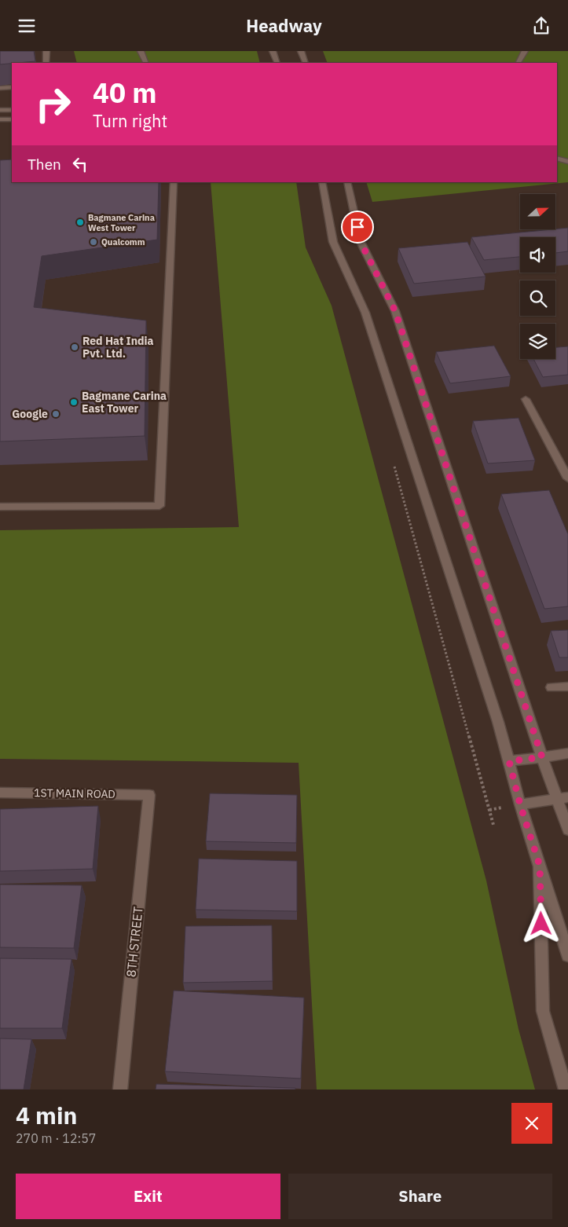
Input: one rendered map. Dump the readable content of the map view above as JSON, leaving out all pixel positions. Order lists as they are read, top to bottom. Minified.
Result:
{"streets":{"street":["1ST MAIN ROAD","8TH STREET"]},"crossings":[["1ST MAIN ROAD","8TH STREET"]],"places":["Bagmane Carina West Tower","Qualcomm","Red Hat India Pvt. Ltd.","Bagmane Carina East Tower","Google"],"north":"right","page":{"header":"Headway","turn":["40 m","Turn right"],"then":"Then","heading":["4 min","270 m · 12:57"],"buttons":["Exit","Share"]}}
